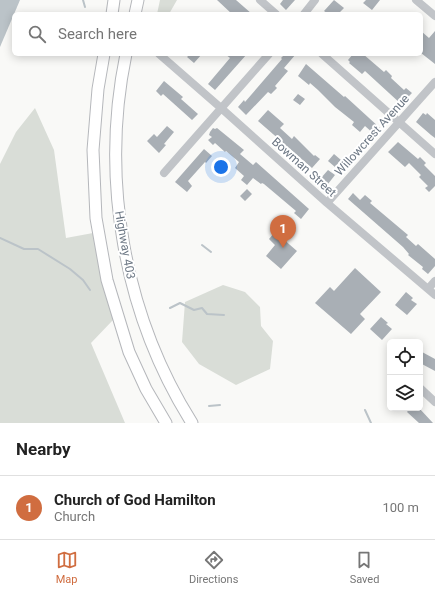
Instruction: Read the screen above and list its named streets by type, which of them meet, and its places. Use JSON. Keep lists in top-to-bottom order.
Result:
{
  "streets": {
    "highway": ["Highway 403"],
    "street": ["Willowcrest Avenue", "Bowman Street"]
  },
  "crossings": [
    ["Willowcrest Avenue", "Bowman Street"]
  ],
  "page": {
    "search": "Search here",
    "pins": "1",
    "heading": "Nearby",
    "list": [
      {
        "mark": "1",
        "name": "Church of God Hamilton",
        "note": "Church",
        "value": "100 m"
      }
    ],
    "nav": ["Map", "Directions", "Saved"]
  }
}
